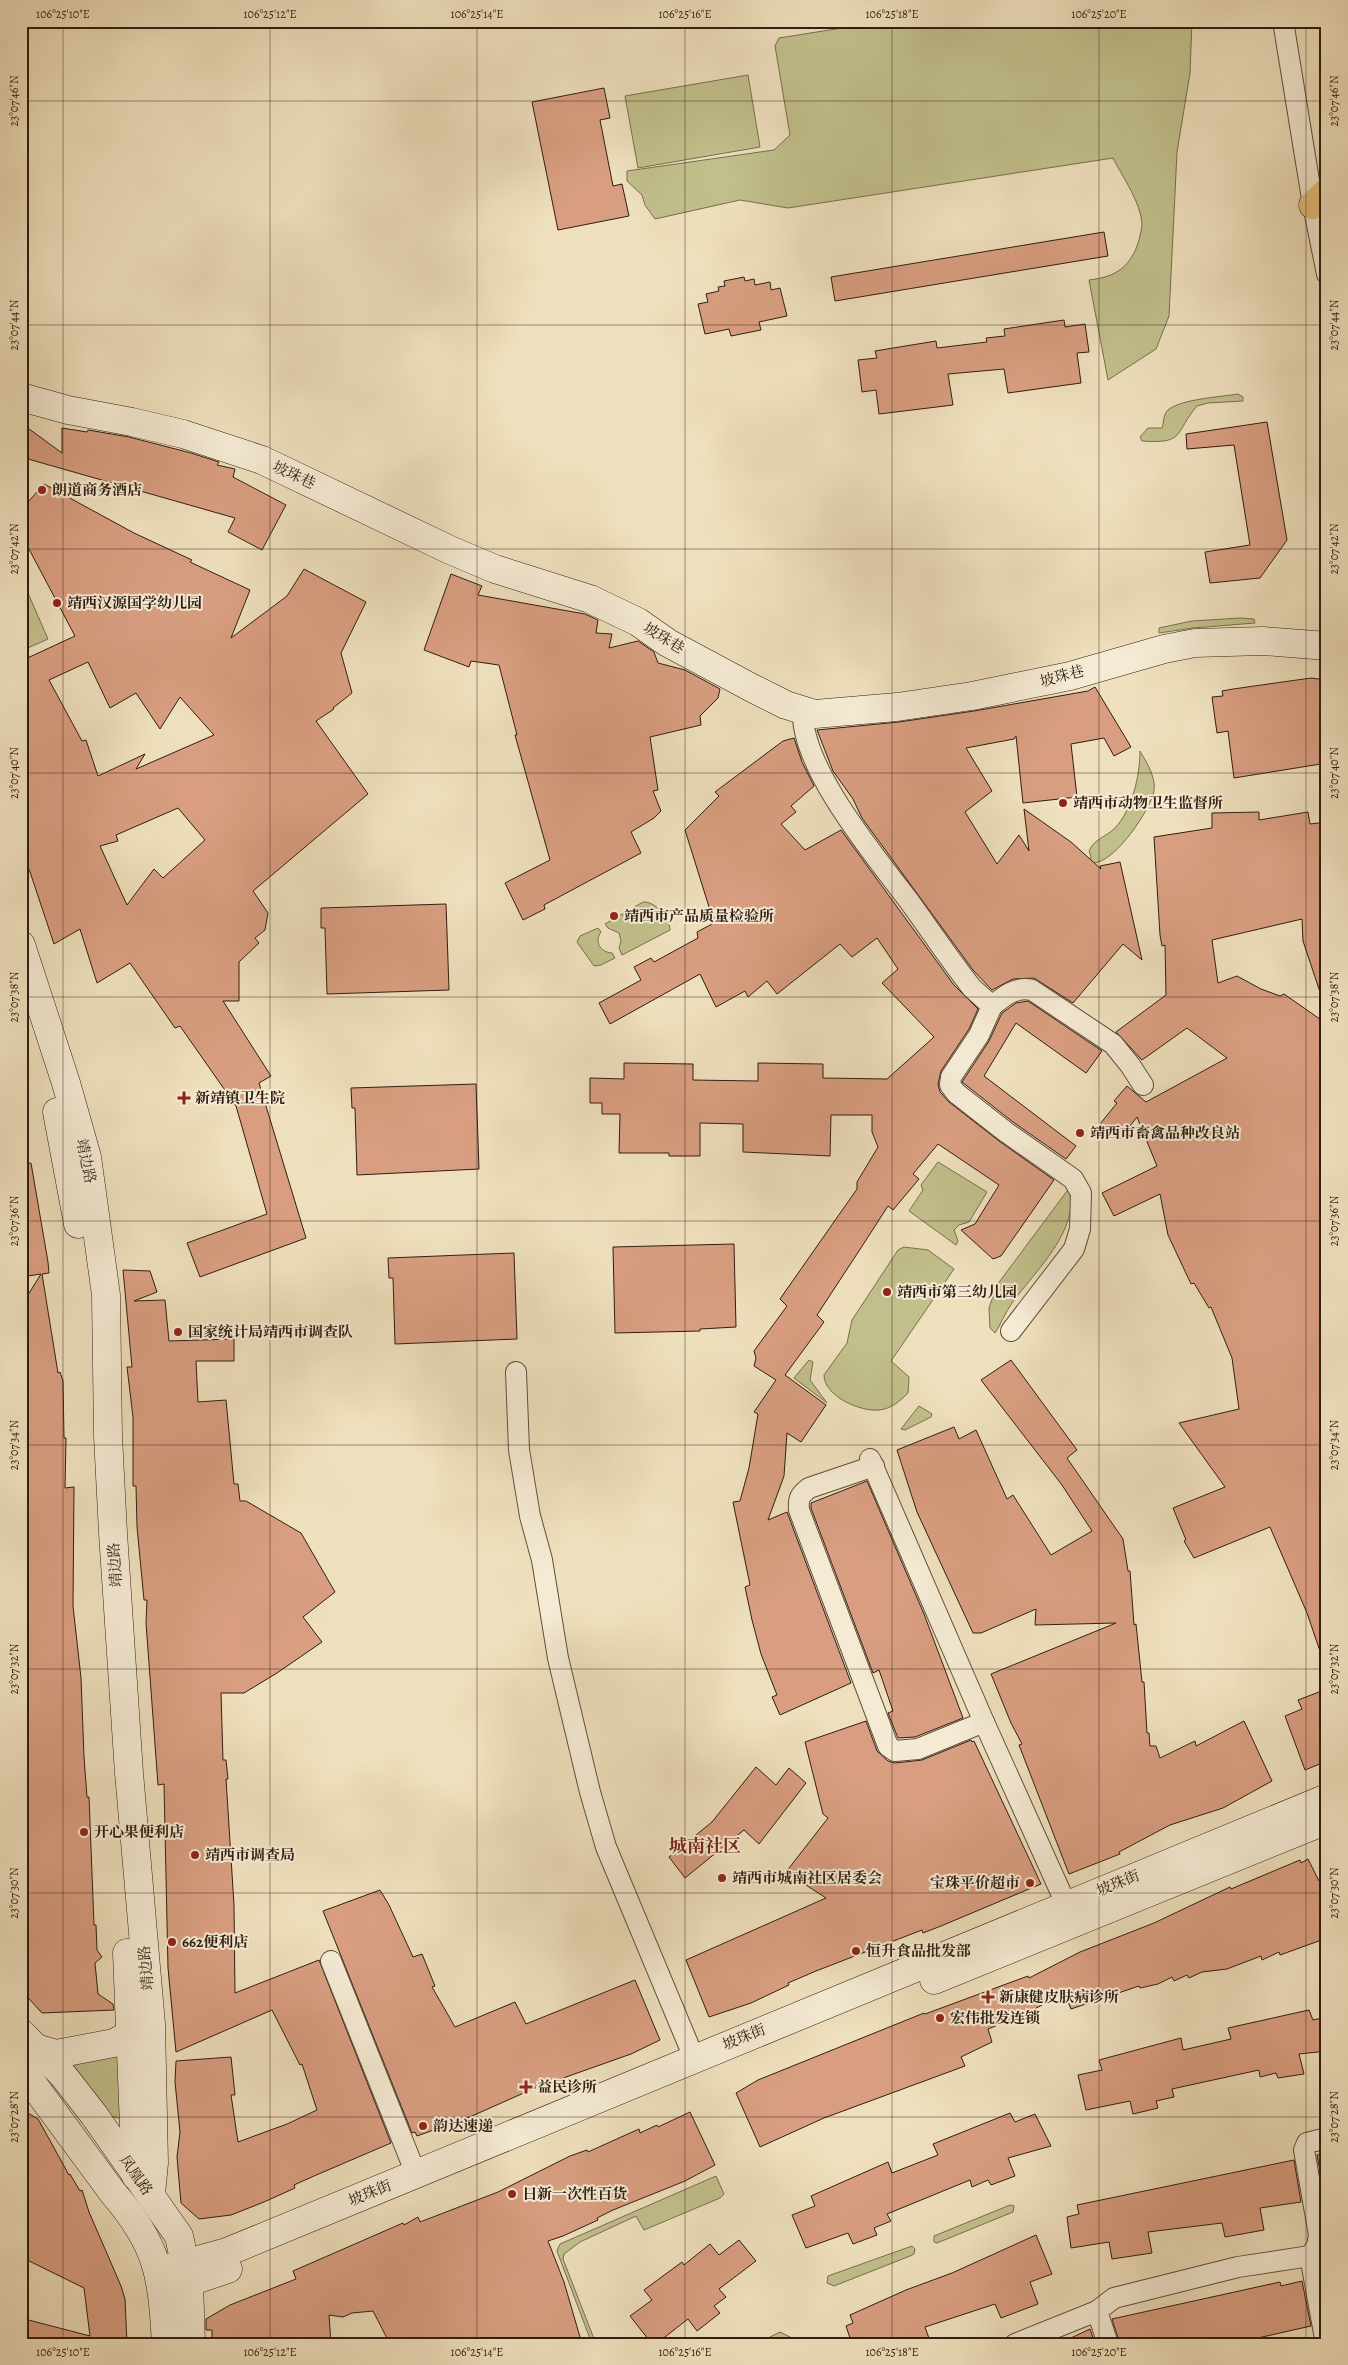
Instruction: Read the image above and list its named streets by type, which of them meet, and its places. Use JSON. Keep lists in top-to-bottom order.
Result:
{
  "streets": {
    "main road": [
      "坡珠巷",
      "靖边路",
      "坡珠街",
      "凤凰路"
    ]
  },
  "crossings": [
    ["靖边路", "凤凰路"],
    ["坡珠街", "凤凰路"]
  ],
  "districts": ["城南社区"],
  "places": {
    "other": [
      "朗道商务酒店",
      "靖西汉源国学幼儿园",
      "靖西市动物卫生监督所",
      "靖西市产品质量检验所",
      "靖西市畜禽品种改良站",
      "靖西市第三幼儿园",
      "国家统计局靖西市调查队",
      "开心果便利店",
      "靖西市调查局",
      "靖西市城南社区居委会",
      "宝珠平价超市",
      "662便利店",
      "恒升食品批发部",
      "宏伟批发连锁",
      "韵达速递",
      "日新一次性百货"
    ],
    "health": ["新靖镇卫生院", "新康健皮肤病诊所", "益民诊所"]
  },
  "coordinates": [
    "106°25'10\"E",
    "106°25'12\"E",
    "106°25'14\"E",
    "106°25'16\"E",
    "106°25'18\"E",
    "106°25'20\"E",
    "23°07'46\"N",
    "23°07'44\"N",
    "23°07'42\"N",
    "23°07'40\"N",
    "23°07'38\"N",
    "23°07'36\"N",
    "23°07'34\"N",
    "23°07'32\"N",
    "23°07'30\"N",
    "23°07'28\"N"
  ]
}
